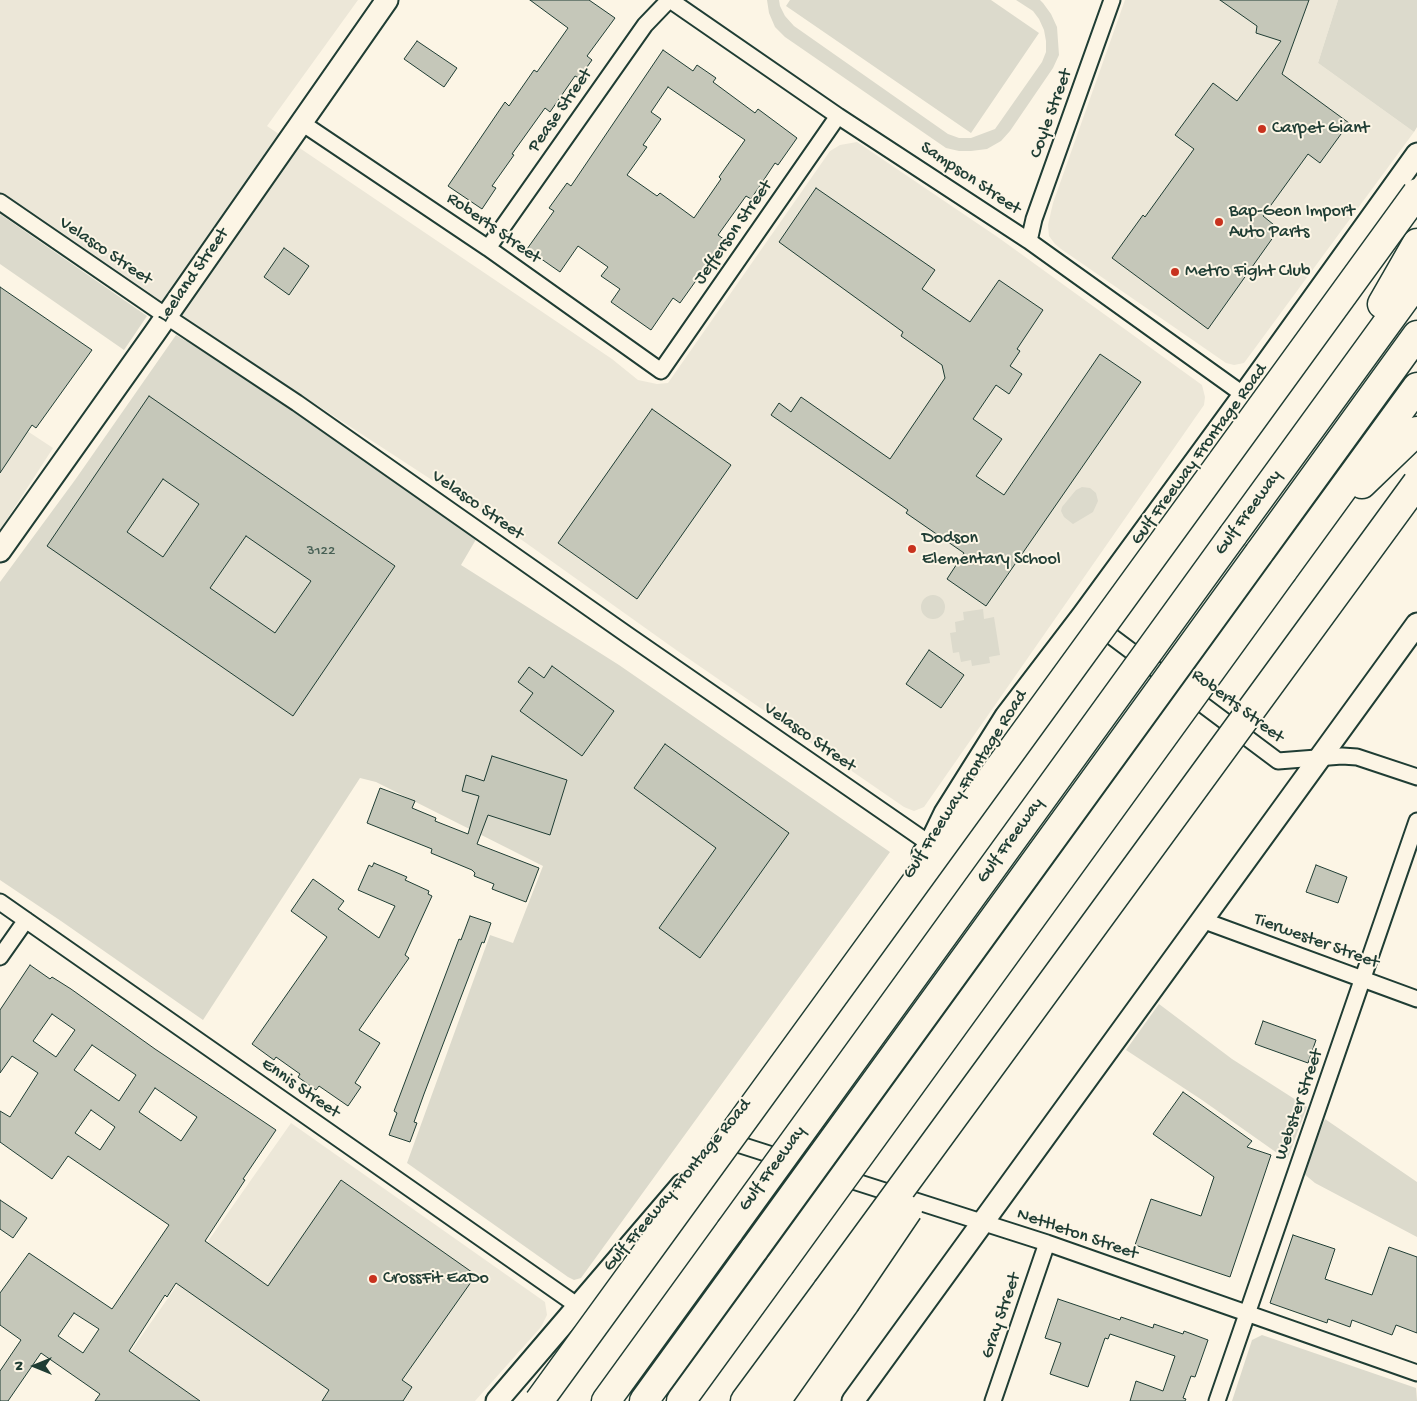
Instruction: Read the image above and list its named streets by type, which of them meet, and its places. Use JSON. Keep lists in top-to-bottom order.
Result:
{
  "streets": {
    "highway": ["Gulf Freeway"],
    "main road": ["Leeland Street", "Gulf Freeway Frontage Road"],
    "street": [
      "Pease Street",
      "Coyle Street",
      "Sampson Street",
      "Roberts Street",
      "Jefferson Street",
      "Velasco Street",
      "Tierwester Street",
      "Ennis Street",
      "Webster Street",
      "Nettleton Street",
      "Gray Street"
    ]
  },
  "crossings": [
    ["Pease Street", "Sampson Street"],
    ["Pease Street", "Roberts Street"],
    ["Coyle Street", "Sampson Street"],
    ["Sampson Street", "Jefferson Street"],
    ["Sampson Street", "Gulf Freeway Frontage Road"],
    ["Roberts Street", "Jefferson Street"],
    ["Roberts Street", "Leeland Street"],
    ["Roberts Street", "Gulf Freeway Frontage Road"],
    ["Velasco Street", "Leeland Street"],
    ["Velasco Street", "Gulf Freeway Frontage Road"],
    ["Gulf Freeway Frontage Road", "Ennis Street"],
    ["Gulf Freeway Frontage Road", "Nettleton Street"],
    ["Tierwester Street", "Webster Street"],
    ["Webster Street", "Nettleton Street"],
    ["Nettleton Street", "Gray Street"]
  ],
  "places": [
    "Carpet Giant",
    "Bap-Geon Import Auto Parts",
    "Metro Fight Club",
    "Dodson Elementary School",
    "CrossFit EaDo"
  ],
  "house_numbers": ["3122"],
  "north": "left"
}
